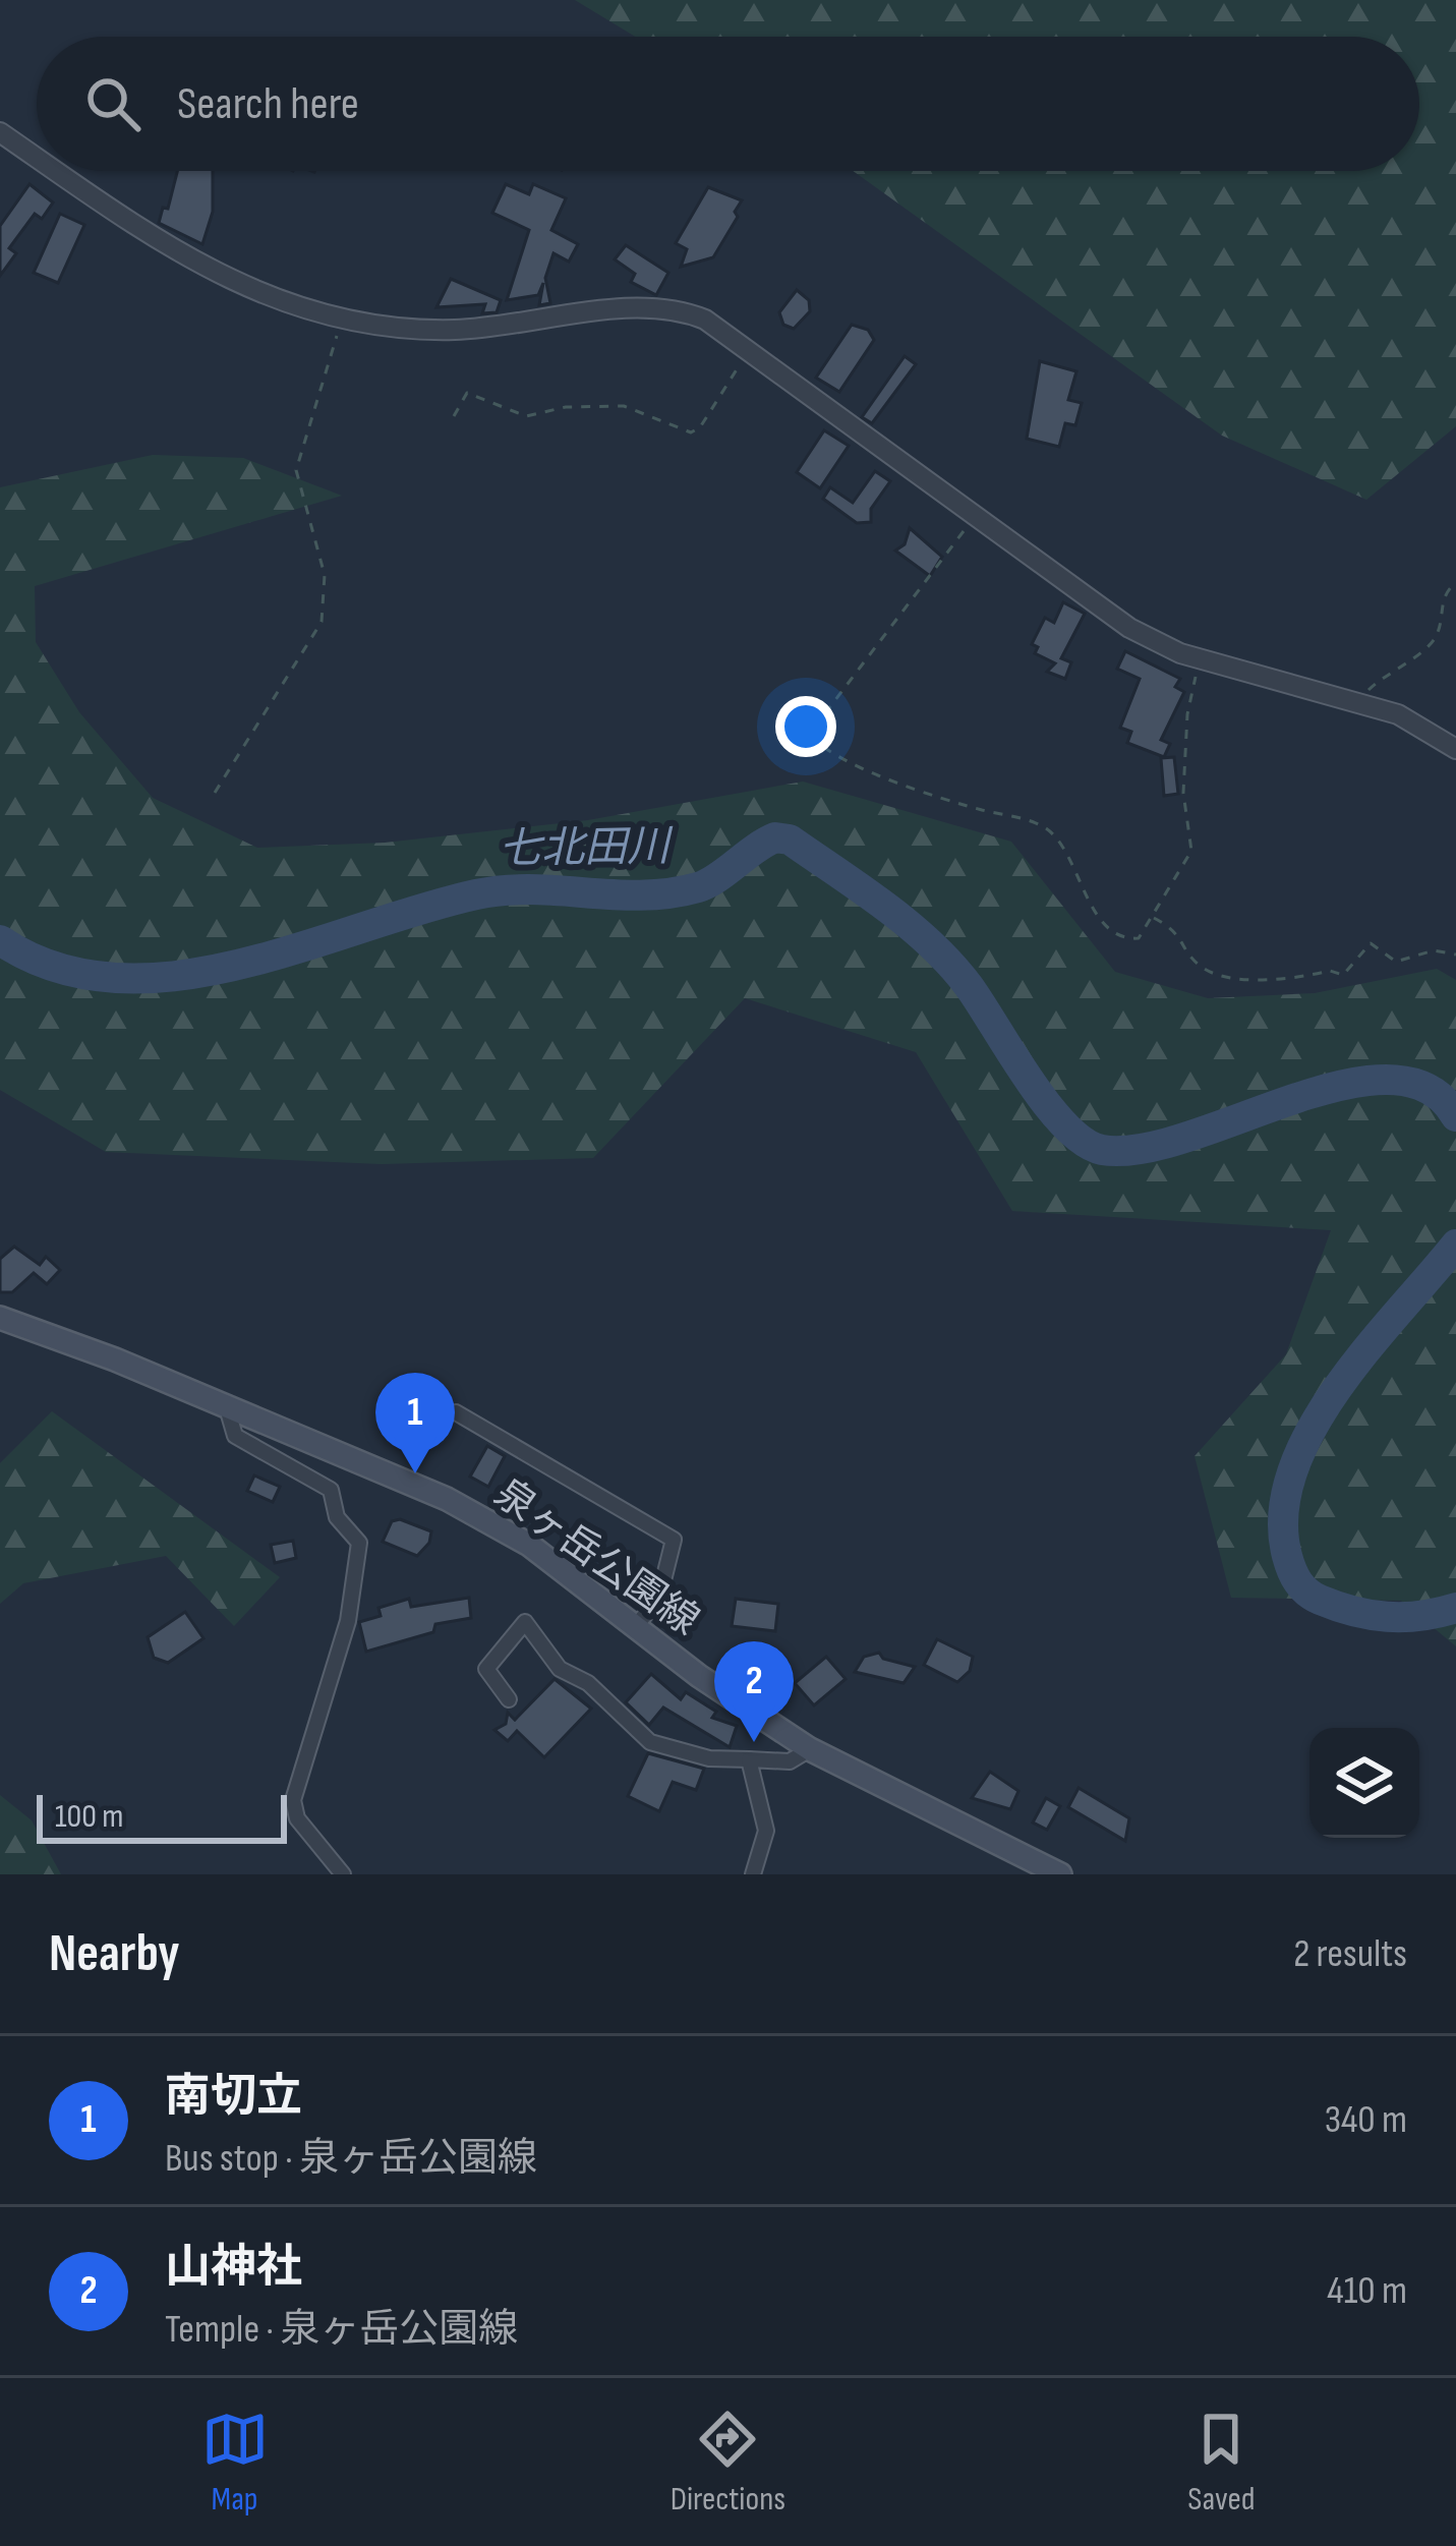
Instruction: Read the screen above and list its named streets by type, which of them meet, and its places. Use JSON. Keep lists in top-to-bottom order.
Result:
{
  "streets": {
    "main road": ["泉ヶ岳公園線"]
  },
  "water": ["七北田川"],
  "scale_bar": "100 m",
  "page": {
    "search": "Search here",
    "pins": ["1", "2"],
    "scale": "100 m",
    "heading": ["Nearby", "2 results"],
    "list": [
      {
        "mark": "1",
        "name": "南切立",
        "note": "Bus stop · 泉ヶ岳公園線",
        "value": "340 m"
      },
      {
        "mark": "2",
        "name": "山神社",
        "note": "Temple · 泉ヶ岳公園線",
        "value": "410 m"
      }
    ],
    "nav": ["Map", "Directions", "Saved"]
  }
}
